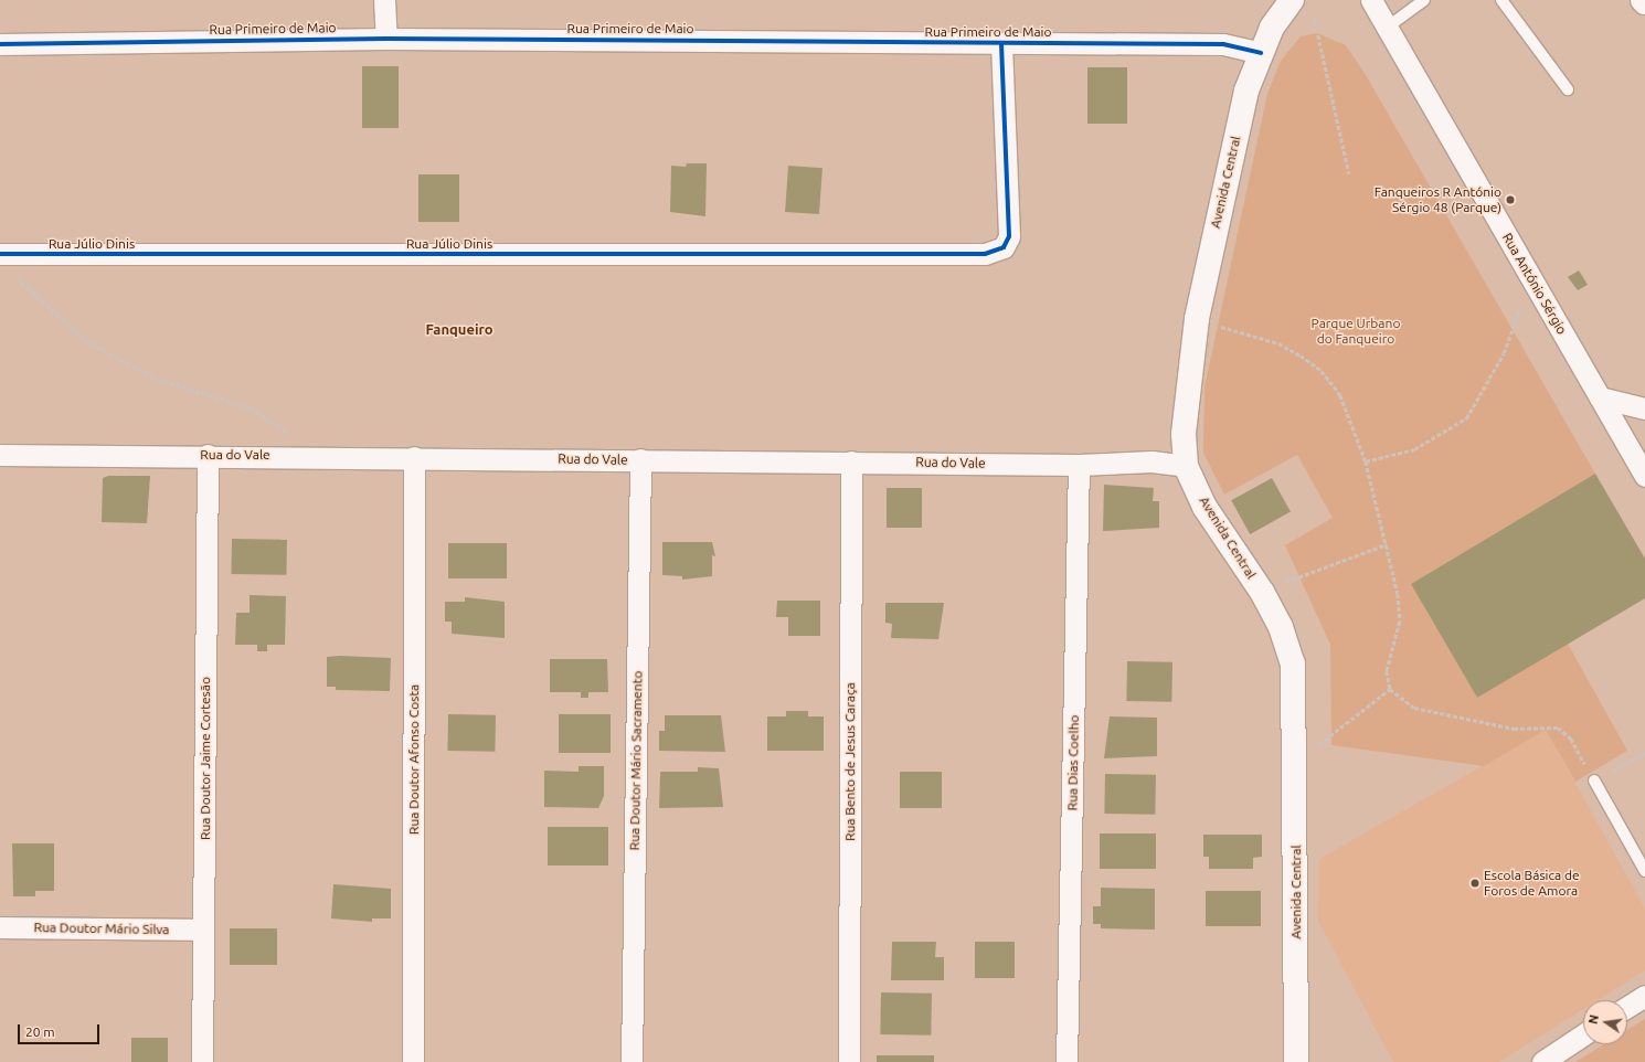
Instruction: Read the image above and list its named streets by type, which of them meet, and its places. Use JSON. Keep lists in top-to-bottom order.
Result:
{
  "streets": {
    "street": [
      "Rua Primeiro de Maio",
      "Avenida Central",
      "Rua Júlio Dinis",
      "Rua António Sérgio",
      "Rua do Vale",
      "Rua Doutor Jaime Cortesão",
      "Rua Doutor Afonso Costa",
      "Rua Doutor Mário Sacramento",
      "Rua Bento de Jesus Caraça",
      "Rua Dias Coelho",
      "Rua Doutor Mário Silva"
    ]
  },
  "crossings": [
    ["Rua Primeiro de Maio", "Avenida Central"],
    ["Rua Primeiro de Maio", "Rua Júlio Dinis"],
    ["Avenida Central", "Rua do Vale"],
    ["Rua do Vale", "Rua Doutor Jaime Cortesão"],
    ["Rua do Vale", "Rua Doutor Afonso Costa"],
    ["Rua do Vale", "Rua Doutor Mário Sacramento"],
    ["Rua do Vale", "Rua Bento de Jesus Caraça"],
    ["Rua do Vale", "Rua Dias Coelho"],
    ["Rua Doutor Jaime Cortesão", "Rua Doutor Mário Silva"]
  ],
  "districts": ["Fanqueiro"],
  "parks": ["Parque Urbano do Fanqueiro"],
  "places": ["Fanqueiros R António Sérgio 48 (Parque)", "Escola Básica de Foros de Amora"],
  "scale_bar": "20 m",
  "north": "left"
}
